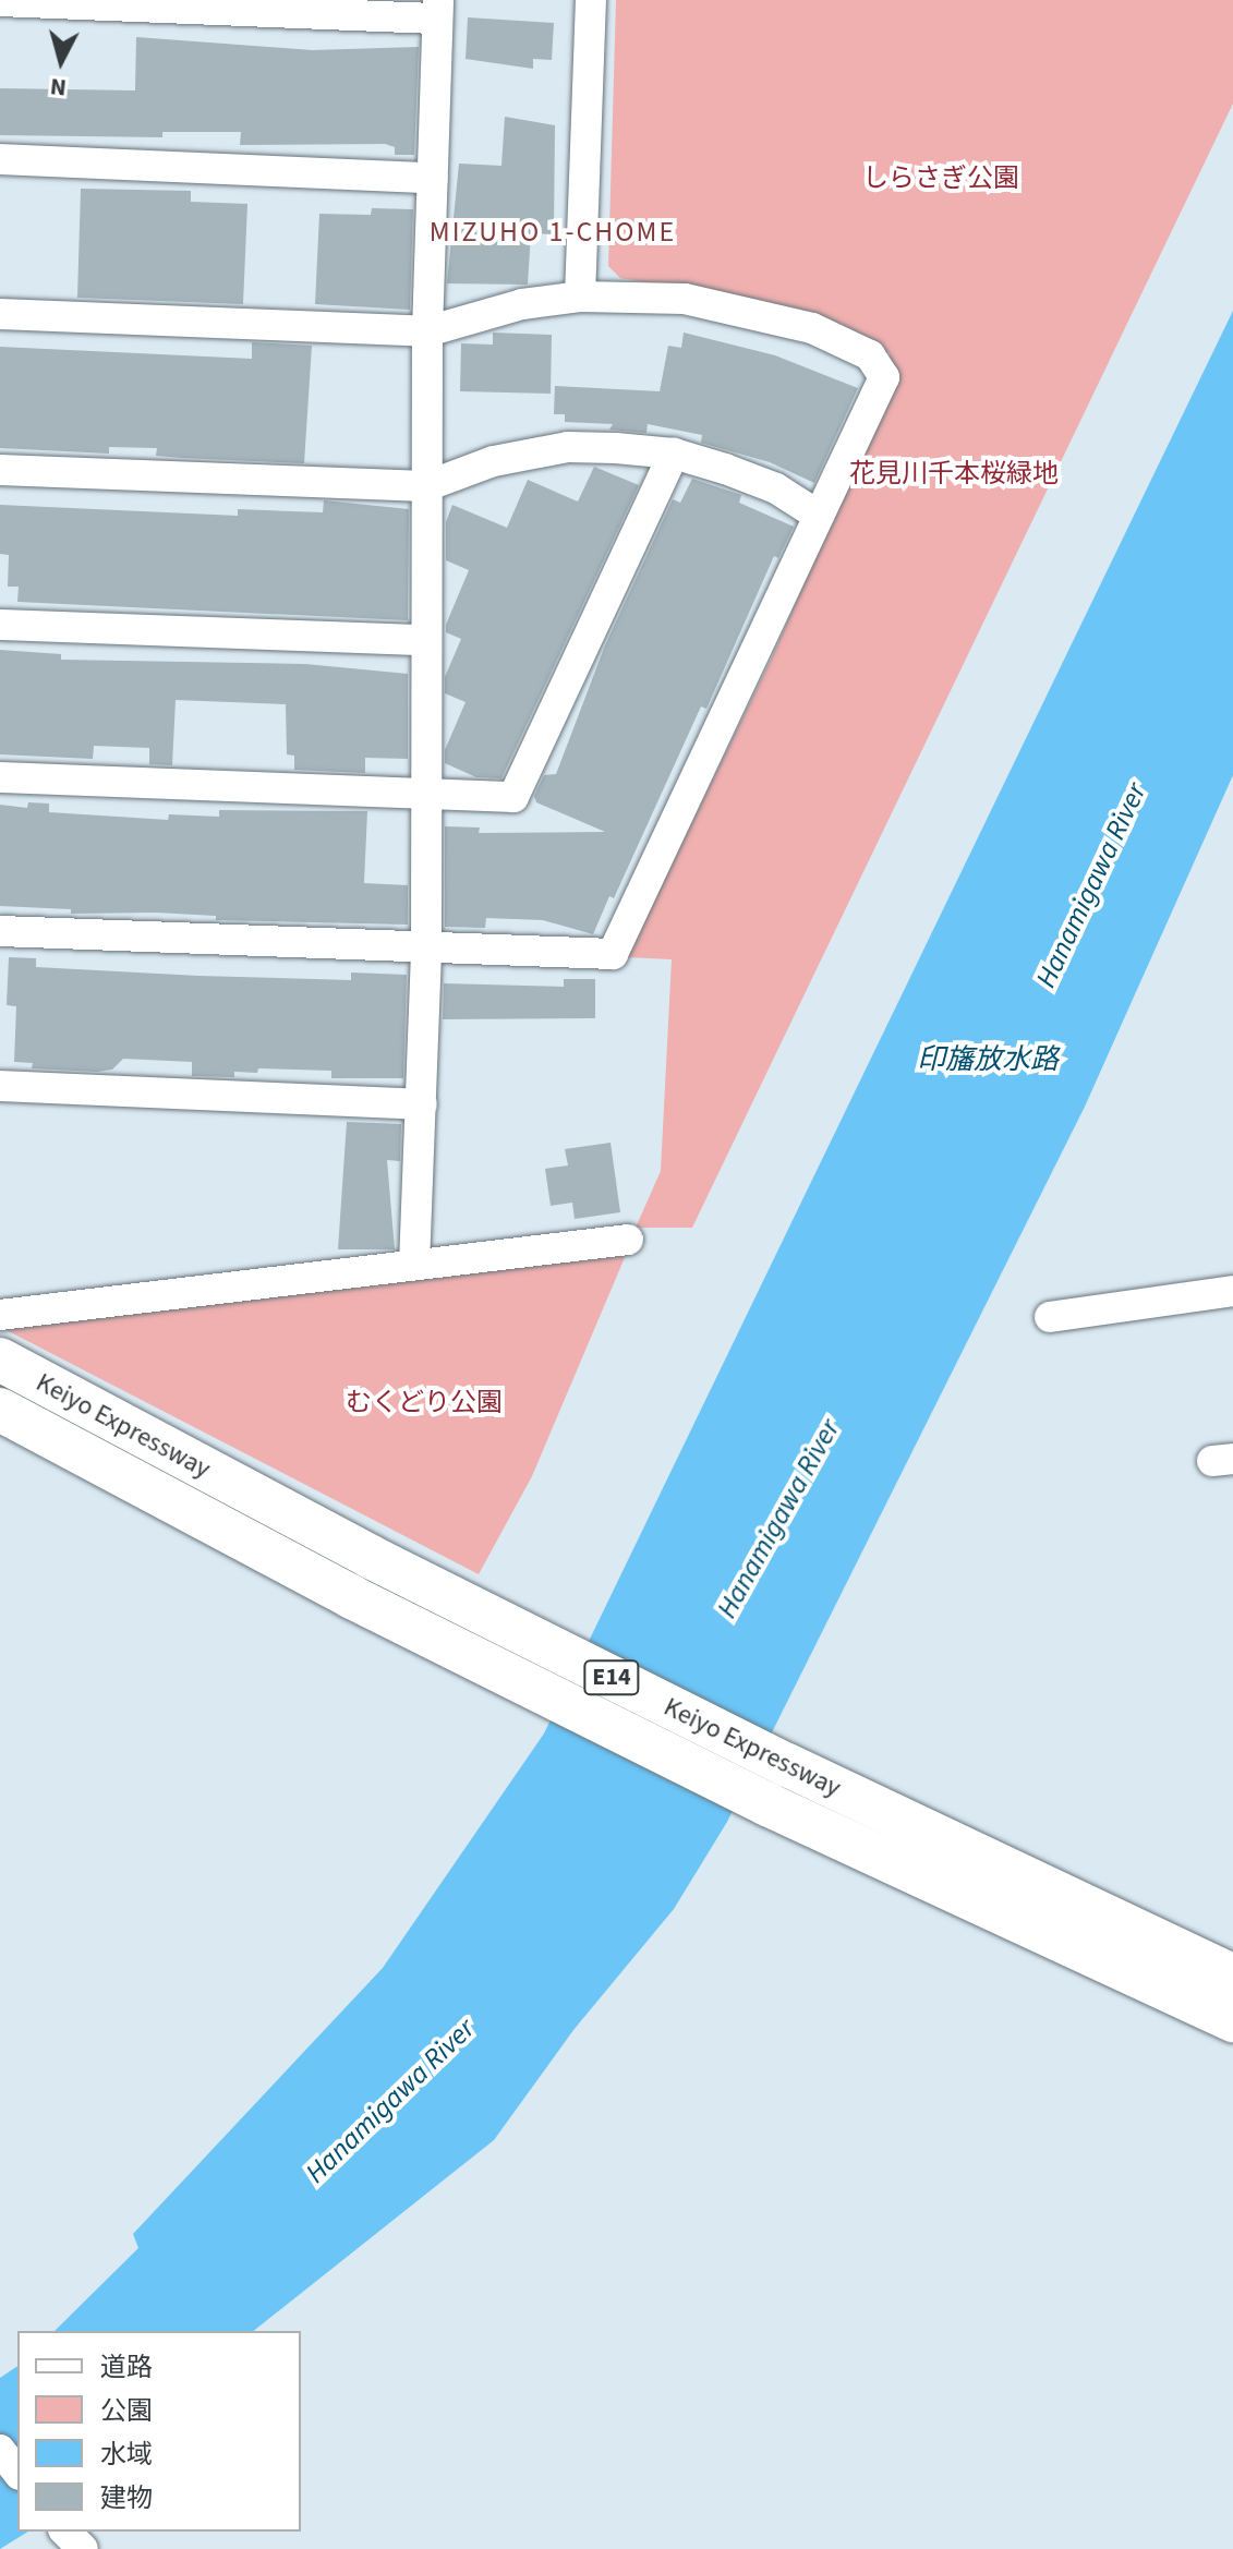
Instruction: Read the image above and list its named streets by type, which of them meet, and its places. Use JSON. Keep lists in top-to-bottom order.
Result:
{
  "streets": {
    "highway": ["Keiyo Expressway", "E14"]
  },
  "districts": ["MIZUHO 1-CHOME"],
  "water": ["Hanamigawa River", "印旛放水路"],
  "parks": ["しらさぎ公園", "花見川千本桜緑地", "むくどり公園"],
  "legend": [
    "道路",
    "公園",
    "水域",
    "建物"
  ],
  "north": "bottom"
}
